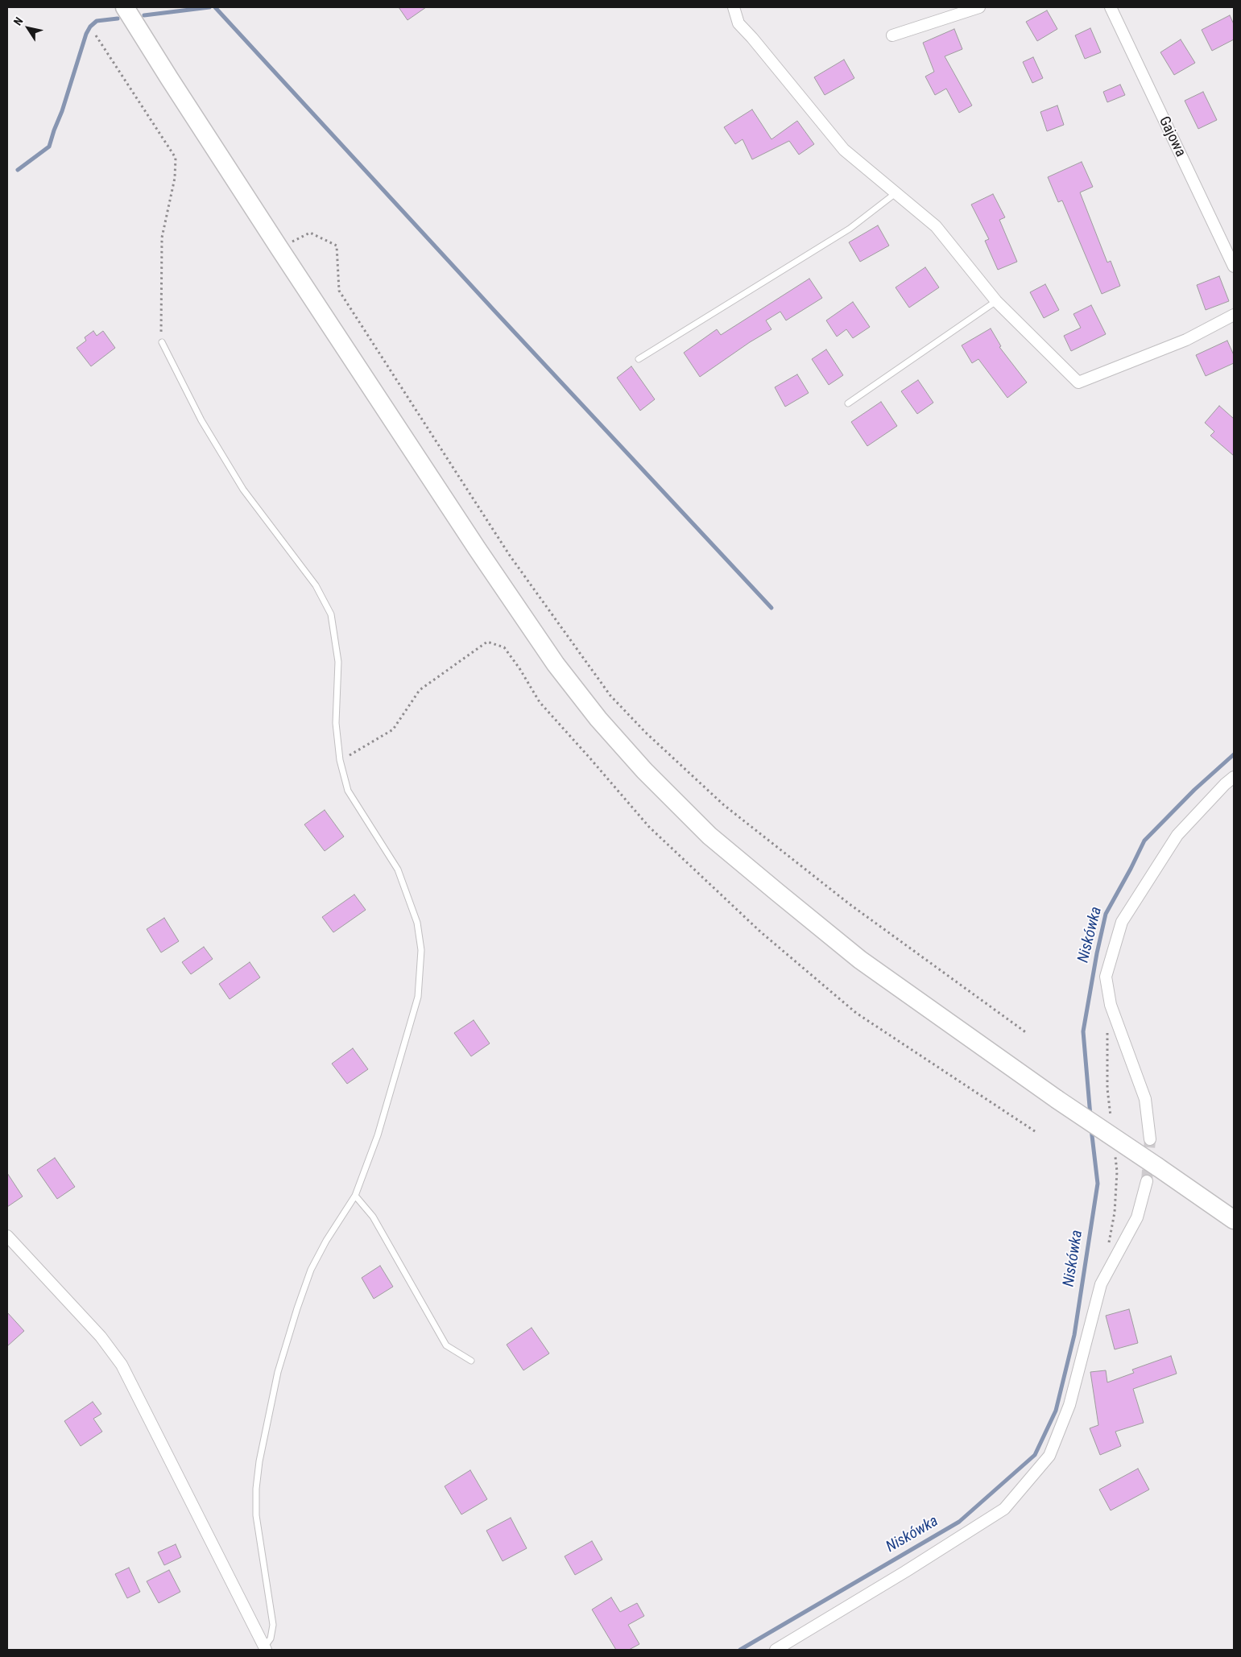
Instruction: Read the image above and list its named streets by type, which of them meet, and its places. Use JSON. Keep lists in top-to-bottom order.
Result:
{
  "streets": {
    "street": ["Gajowa"]
  },
  "water": ["Niskówka"],
  "north": "top left"
}
